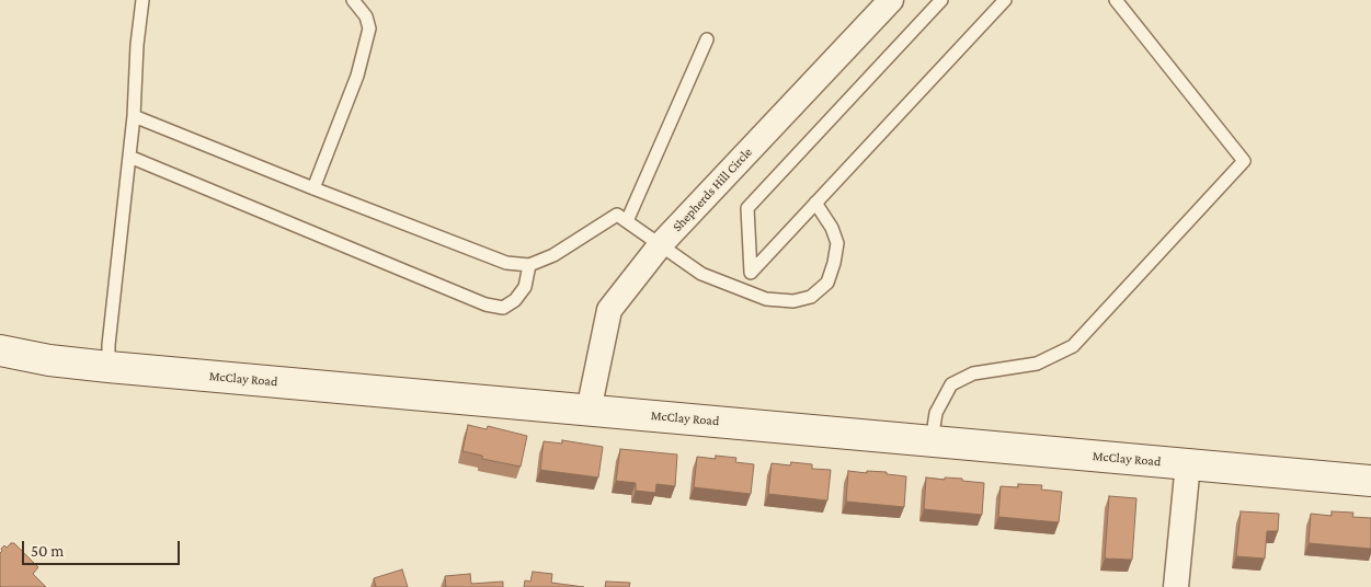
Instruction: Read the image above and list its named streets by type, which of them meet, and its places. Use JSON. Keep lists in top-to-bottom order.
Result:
{
  "streets": {
    "main road": ["McClay Road"],
    "street": ["Shepherds Hill Circle"]
  },
  "crossings": [
    ["Shepherds Hill Circle", "McClay Road"]
  ],
  "scale_bar": "50 m"
}
